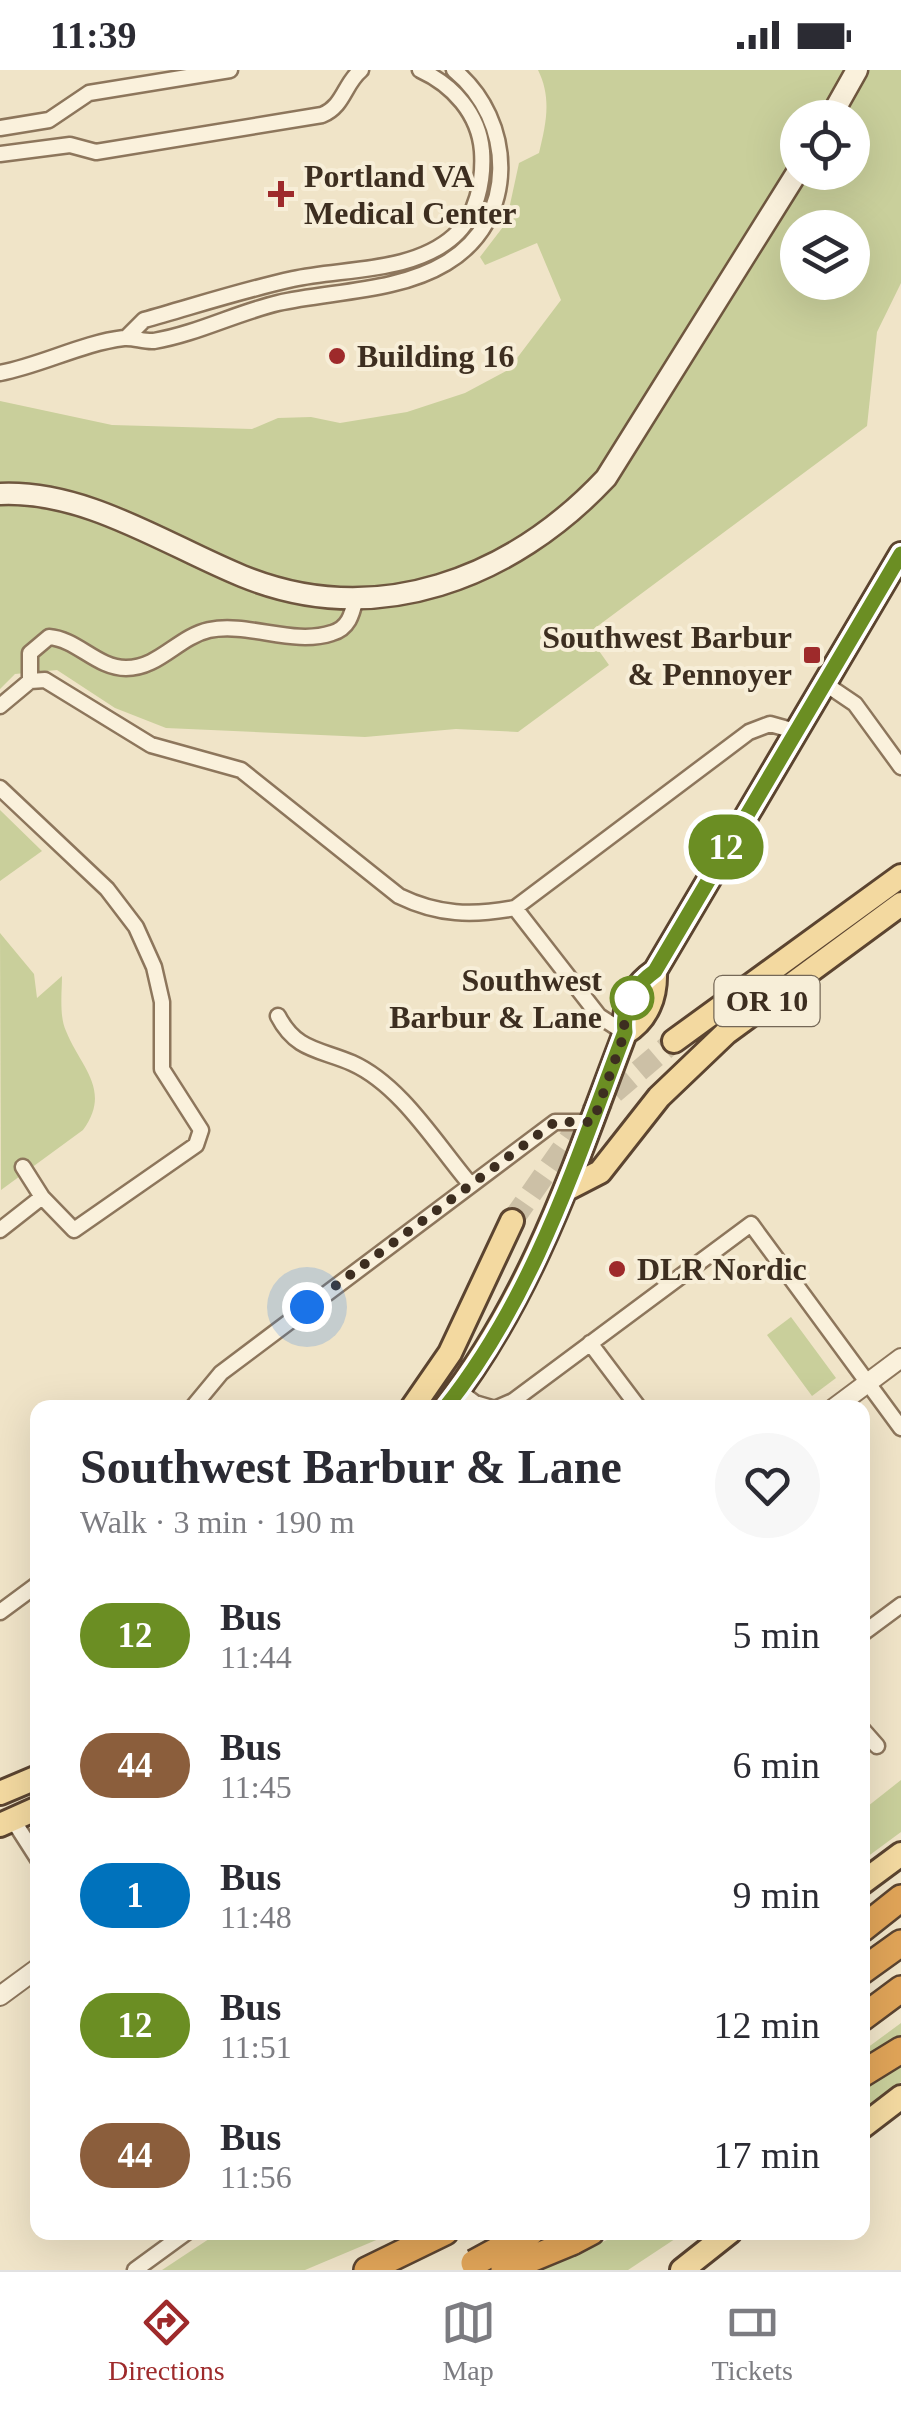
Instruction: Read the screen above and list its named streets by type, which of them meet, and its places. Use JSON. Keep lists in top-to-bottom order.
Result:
{
  "streets": {
    "main road": ["OR 10"]
  },
  "places": {
    "health": ["Portland VA Medical Center"],
    "other": ["Building 16", "Southwest Barbur & Lane", "DLR Nordic"],
    "transit": ["Southwest Barbur & Pennoyer"]
  },
  "lines": ["bus line 12"],
  "page": {
    "status": "11:39",
    "on_map": "12",
    "heading": ["Southwest Barbur & Lane", "Walk · 3 min · 190 m"],
    "list": [
      {
        "mark": "12",
        "name": "Bus",
        "note": "11:44",
        "value": "5 min"
      },
      {
        "mark": "44",
        "name": "Bus",
        "note": "11:45",
        "value": "6 min"
      },
      {
        "mark": "1",
        "name": "Bus",
        "note": "11:48",
        "value": "9 min"
      },
      {
        "mark": "12",
        "name": "Bus",
        "note": "11:51",
        "value": "12 min"
      },
      {
        "mark": "44",
        "name": "Bus",
        "note": "11:56",
        "value": "17 min"
      }
    ],
    "tabs": ["Directions", "Map", "Tickets"]
  }
}
